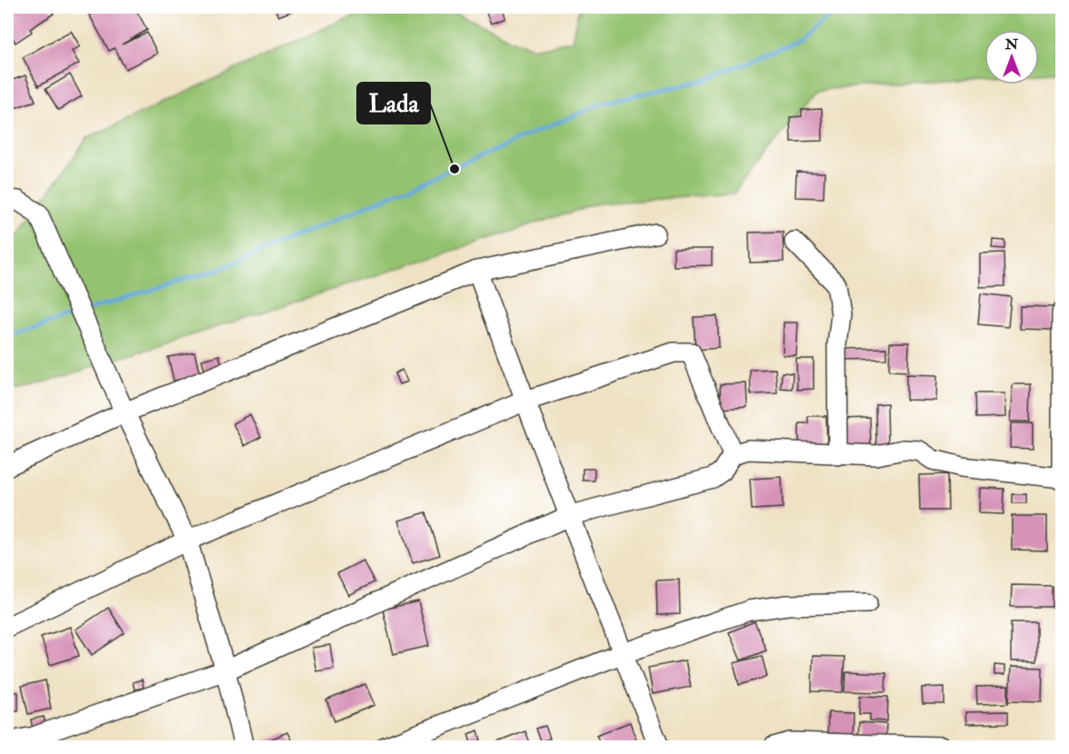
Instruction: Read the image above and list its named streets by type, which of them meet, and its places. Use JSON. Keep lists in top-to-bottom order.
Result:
{
  "places": ["Lada"],
  "north": "top"
}
